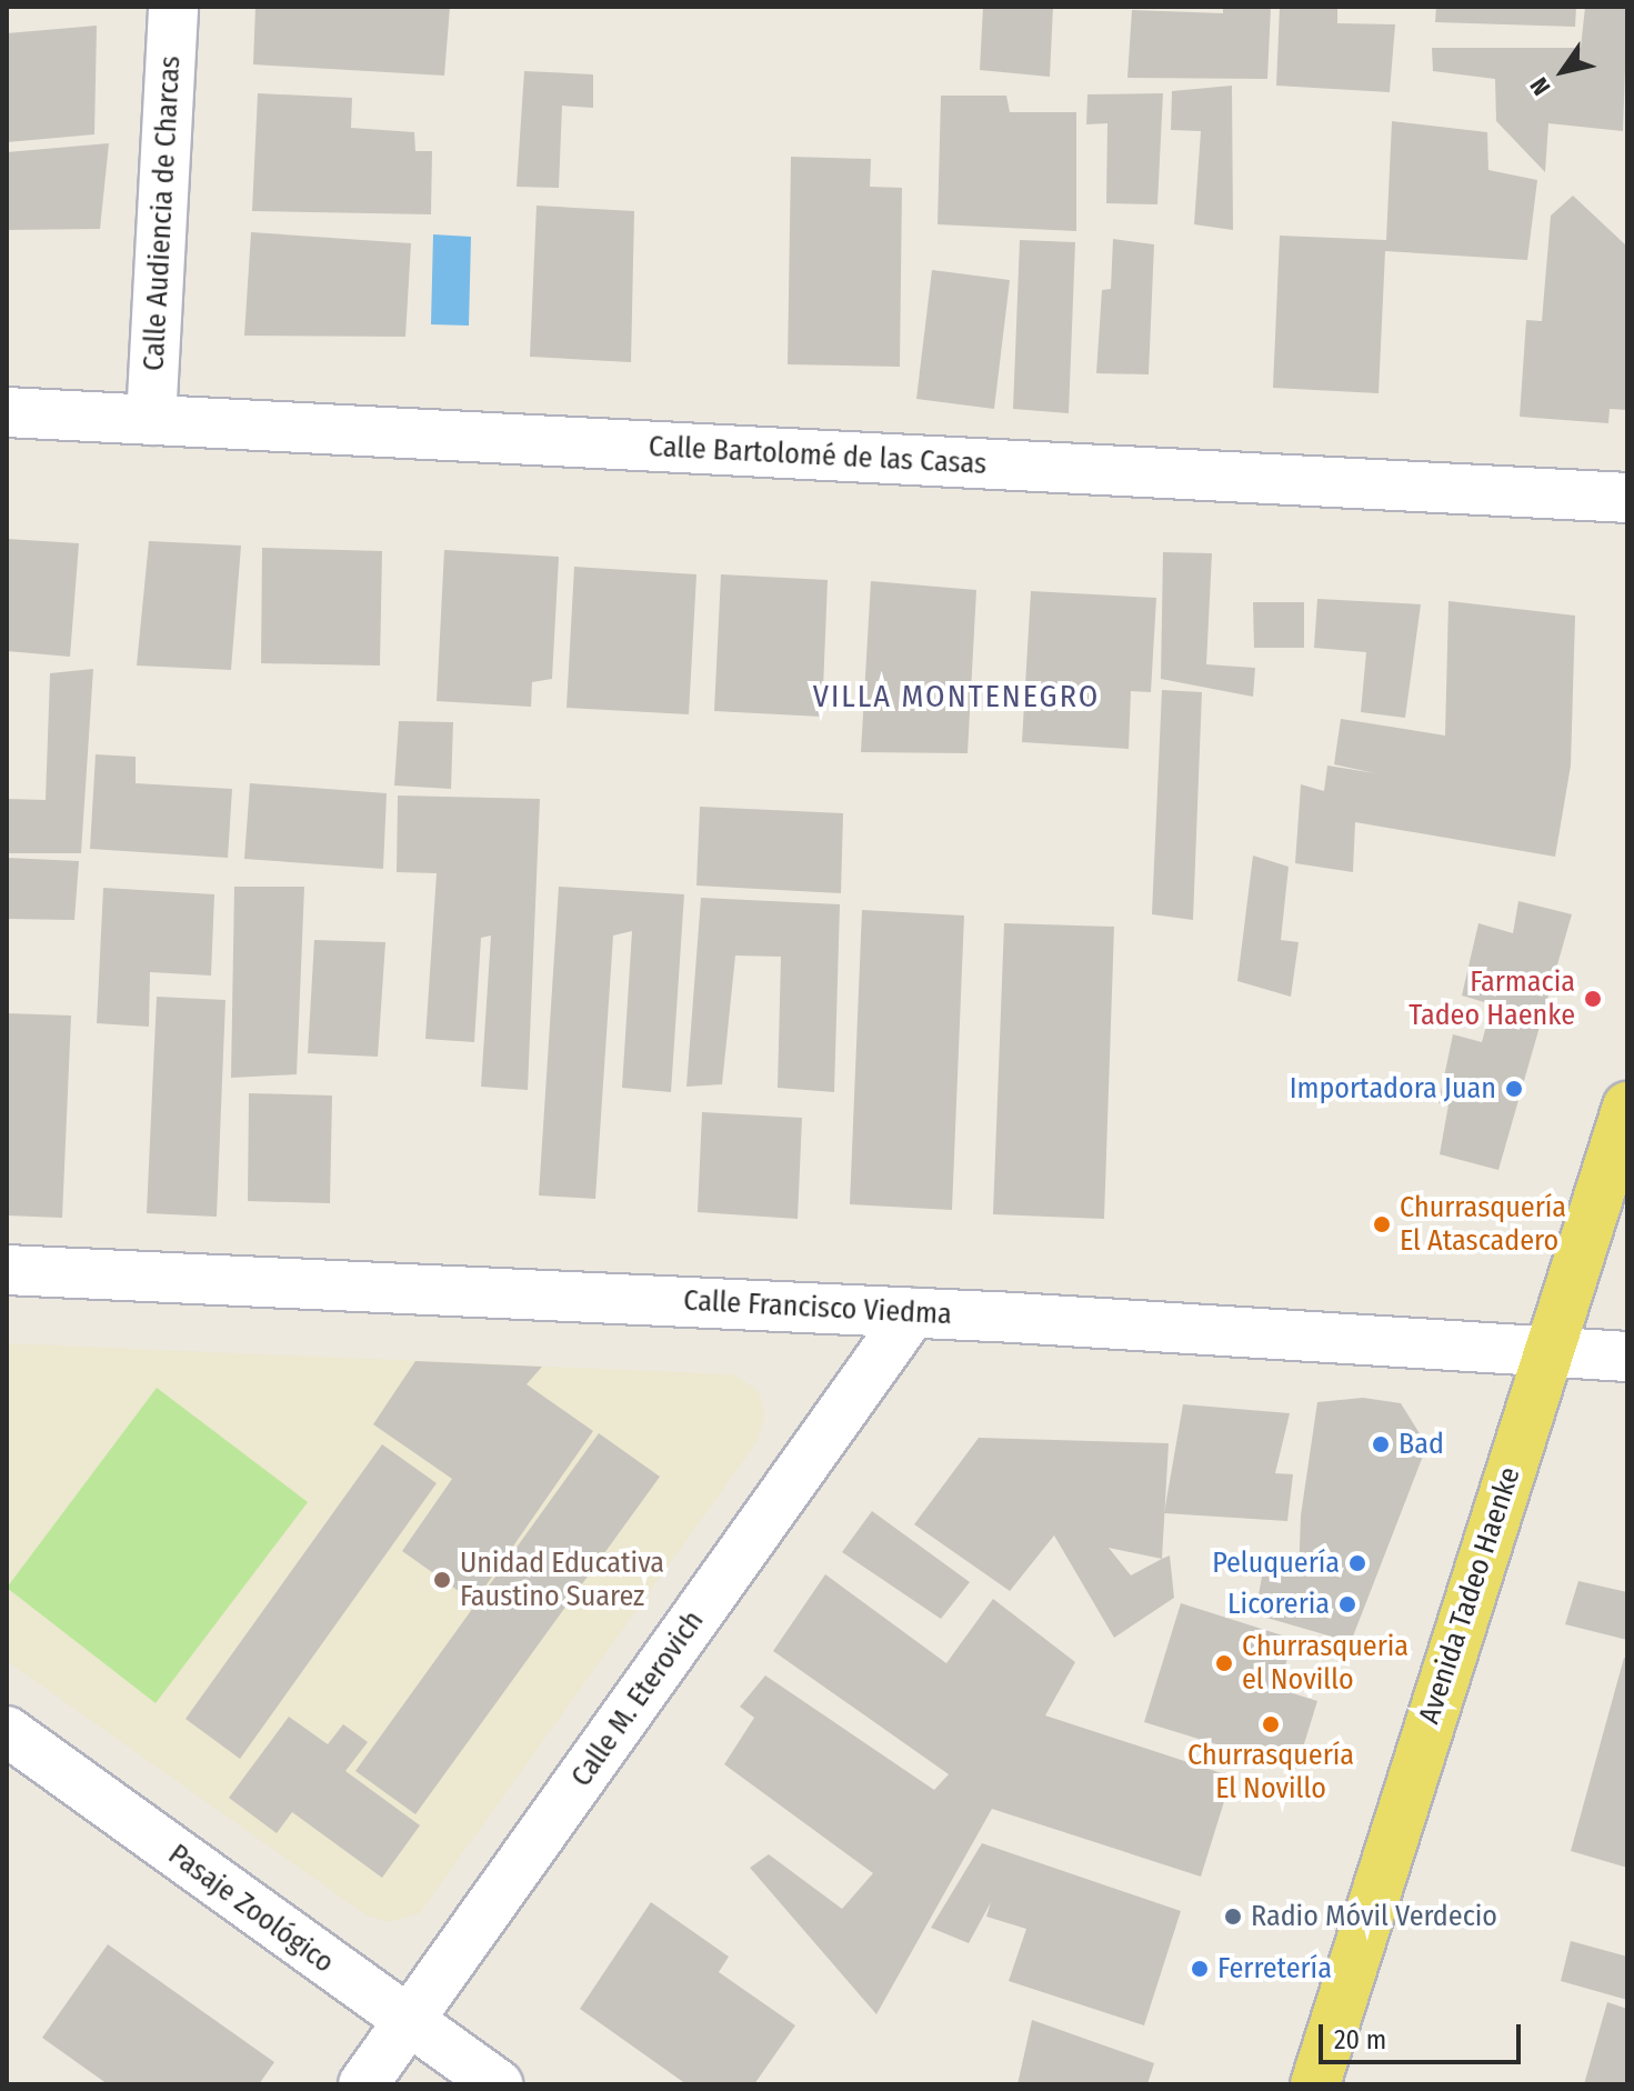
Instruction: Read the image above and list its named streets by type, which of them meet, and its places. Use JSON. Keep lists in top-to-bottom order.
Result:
{
  "streets": {
    "main road": ["Avenida Tadeo Haenke"],
    "street": [
      "Calle Audiencia de Charcas",
      "Calle Bartolomé de las Casas",
      "Calle Francisco Viedma",
      "Calle M. Eterovich",
      "Pasaje Zoológico"
    ]
  },
  "crossings": [
    ["Calle Audiencia de Charcas", "Calle Bartolomé de las Casas"],
    ["Calle Francisco Viedma", "Avenida Tadeo Haenke"],
    ["Calle Francisco Viedma", "Calle M. Eterovich"],
    ["Calle M. Eterovich", "Pasaje Zoológico"]
  ],
  "districts": ["VILLA MONTENEGRO"],
  "places": [
    "Farmacia Tadeo Haenke",
    "Importadora Juan",
    "Churrasquería El Atascadero",
    "Bad",
    "Peluquería",
    "Unidad Educativa Faustino Suarez",
    "Licoreria",
    "Churrasqueria el Novillo",
    "Churrasquería El Novillo",
    "Radio Móvil Verdecio",
    "Ferretería"
  ],
  "scale_bar": "20 m",
  "north": "bottom left"
}
